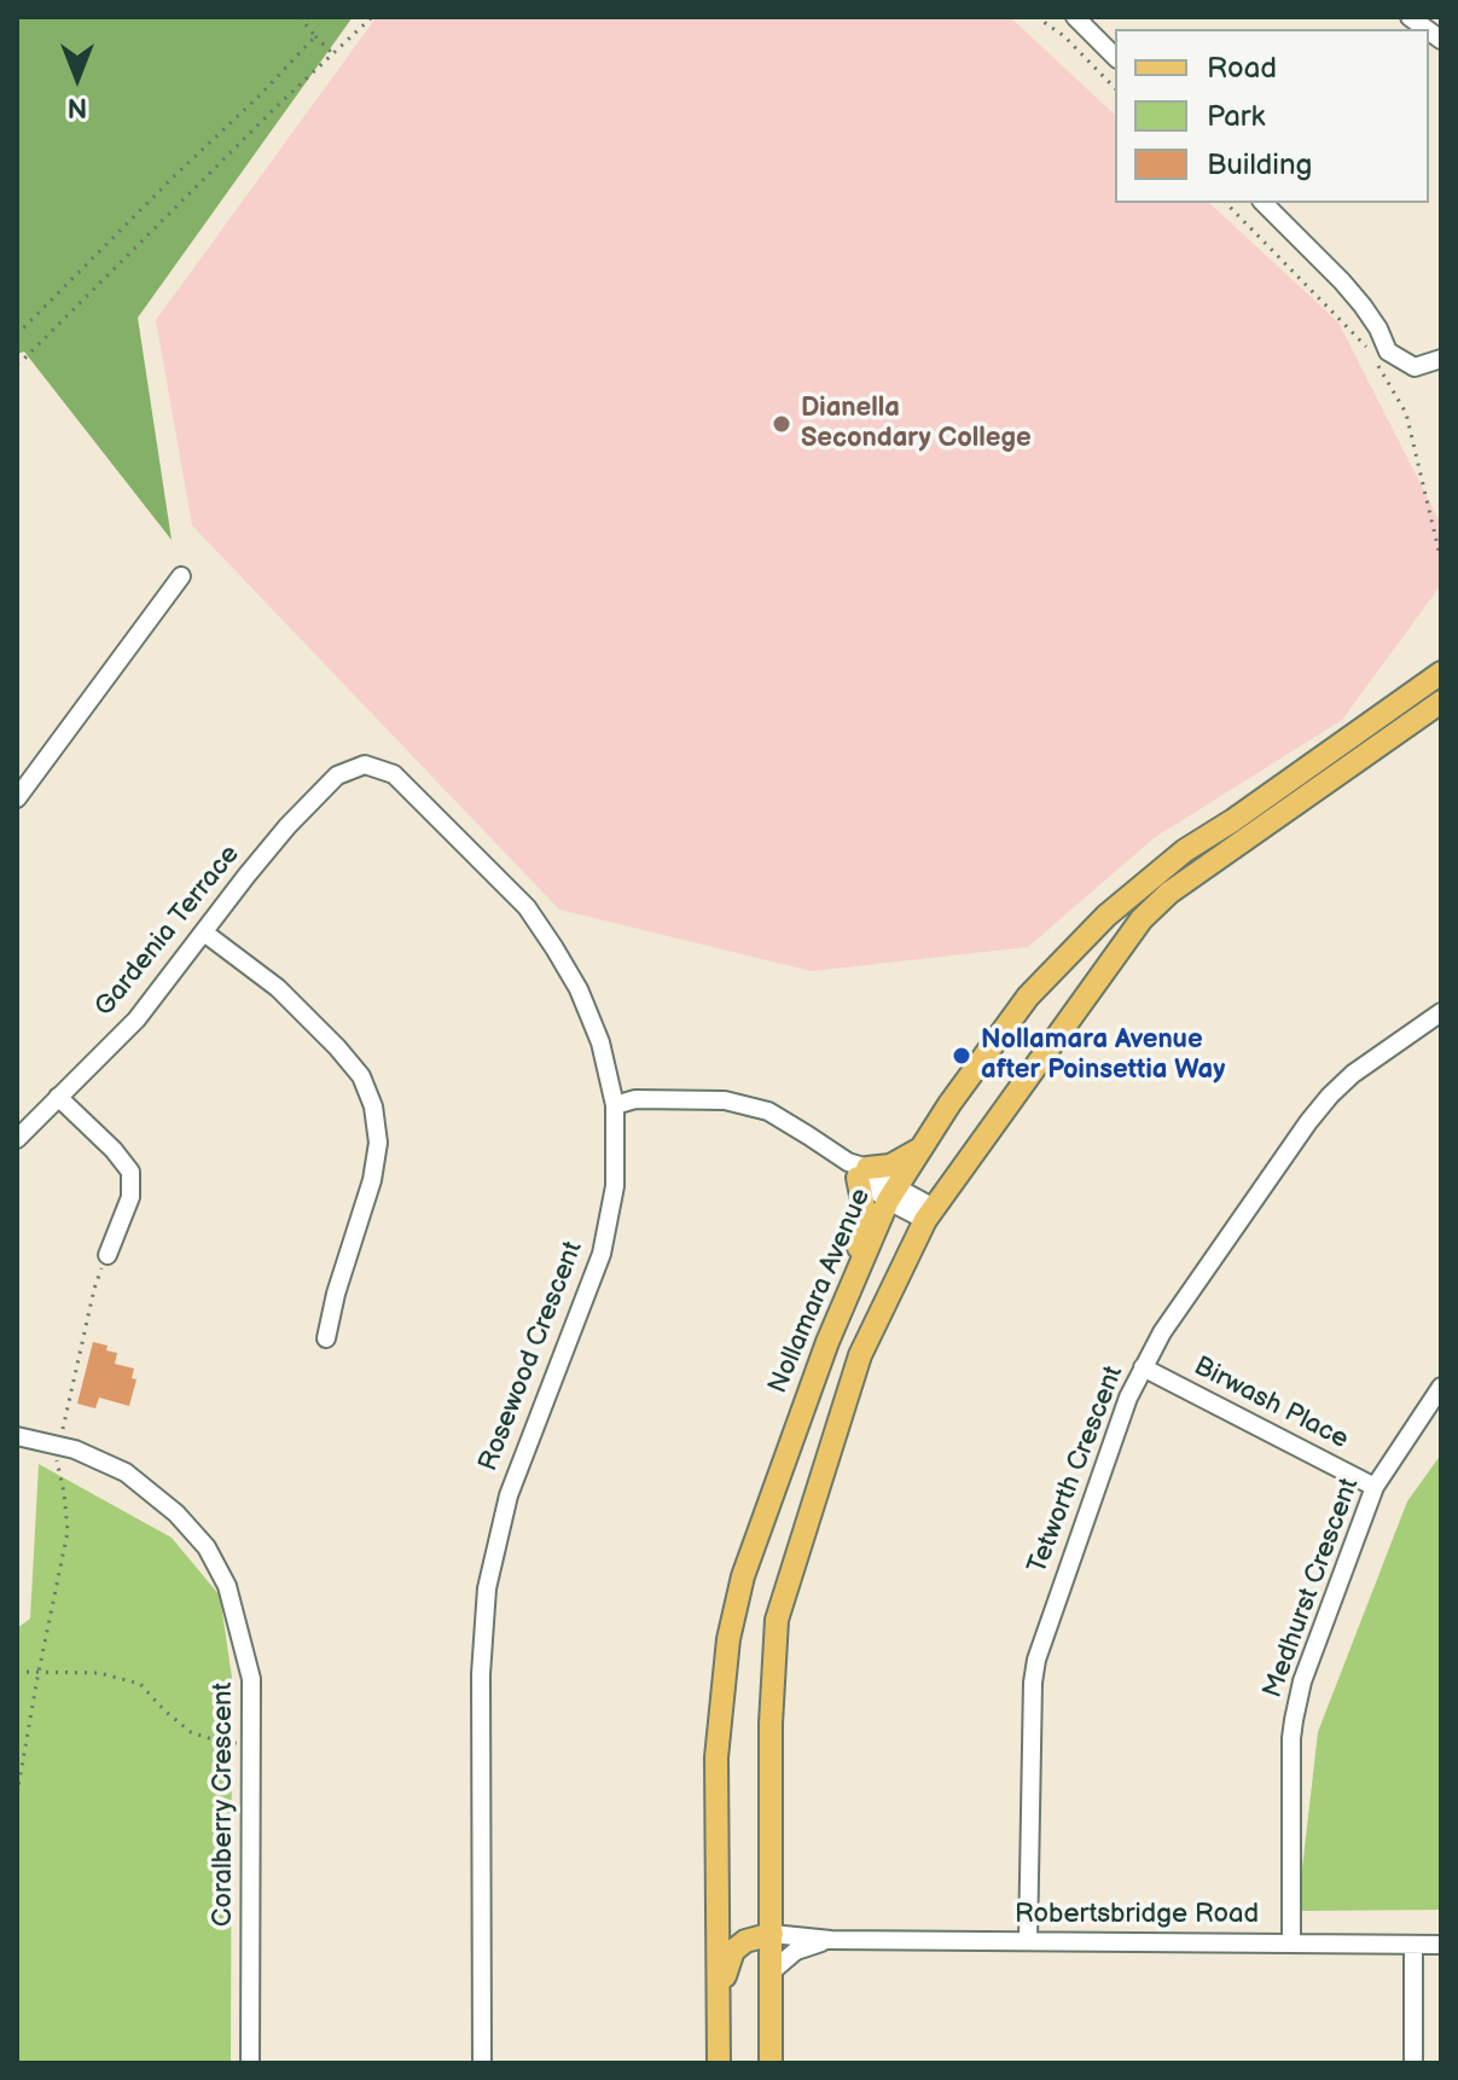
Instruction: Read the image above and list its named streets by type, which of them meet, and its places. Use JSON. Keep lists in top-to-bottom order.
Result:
{
  "streets": {
    "main road": ["Nollamara Avenue"],
    "street": [
      "Gardenia Terrace",
      "Rosewood Crescent",
      "Birwash Place",
      "Tetworth Crescent",
      "Medhurst Crescent",
      "Coralberry Crescent",
      "Robertsbridge Road"
    ]
  },
  "crossings": [
    ["Gardenia Terrace", "Rosewood Crescent"],
    ["Birwash Place", "Tetworth Crescent"],
    ["Birwash Place", "Medhurst Crescent"],
    ["Tetworth Crescent", "Robertsbridge Road"],
    ["Medhurst Crescent", "Robertsbridge Road"]
  ],
  "places": ["Dianella Secondary College", "Nollamara Avenue after Poinsettia Way"],
  "legend": ["Road", "Park", "Building"],
  "north": "bottom"
}
